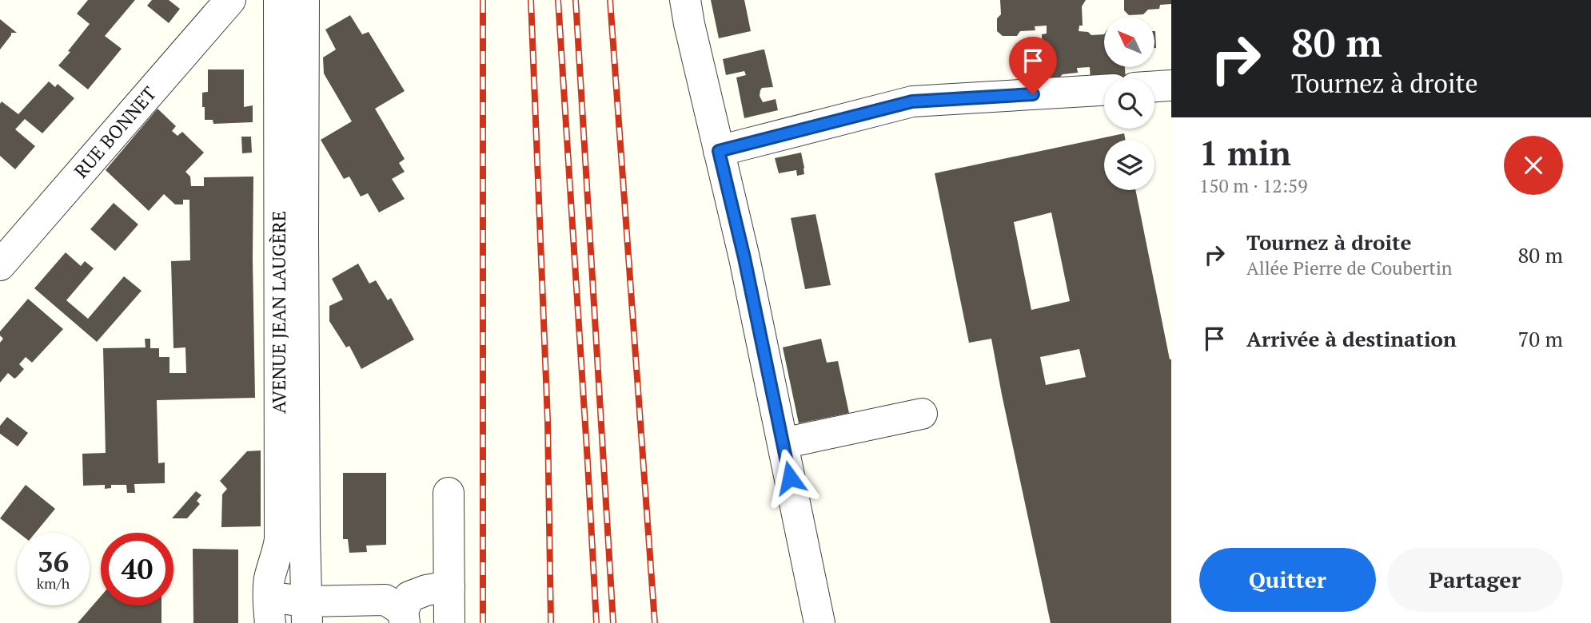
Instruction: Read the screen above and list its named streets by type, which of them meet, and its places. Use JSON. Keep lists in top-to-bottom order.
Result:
{
  "streets": {
    "street": ["RUE BONNET", "AVENUE JEAN LAUGÈRE"]
  },
  "north": "top left",
  "page": {
    "turn": ["80 m", "Tournez à droite"],
    "heading": ["1 min", "150 m · 12:59"],
    "list": [
      {
        "name": "Tournez à droite",
        "note": "Allée Pierre de Coubertin",
        "value": "80 m"
      },
      {
        "name": "Arrivée à destination",
        "value": "70 m"
      }
    ],
    "speed": "36 km/h",
    "limit": "40",
    "buttons": ["Quitter", "Partager"]
  }
}
